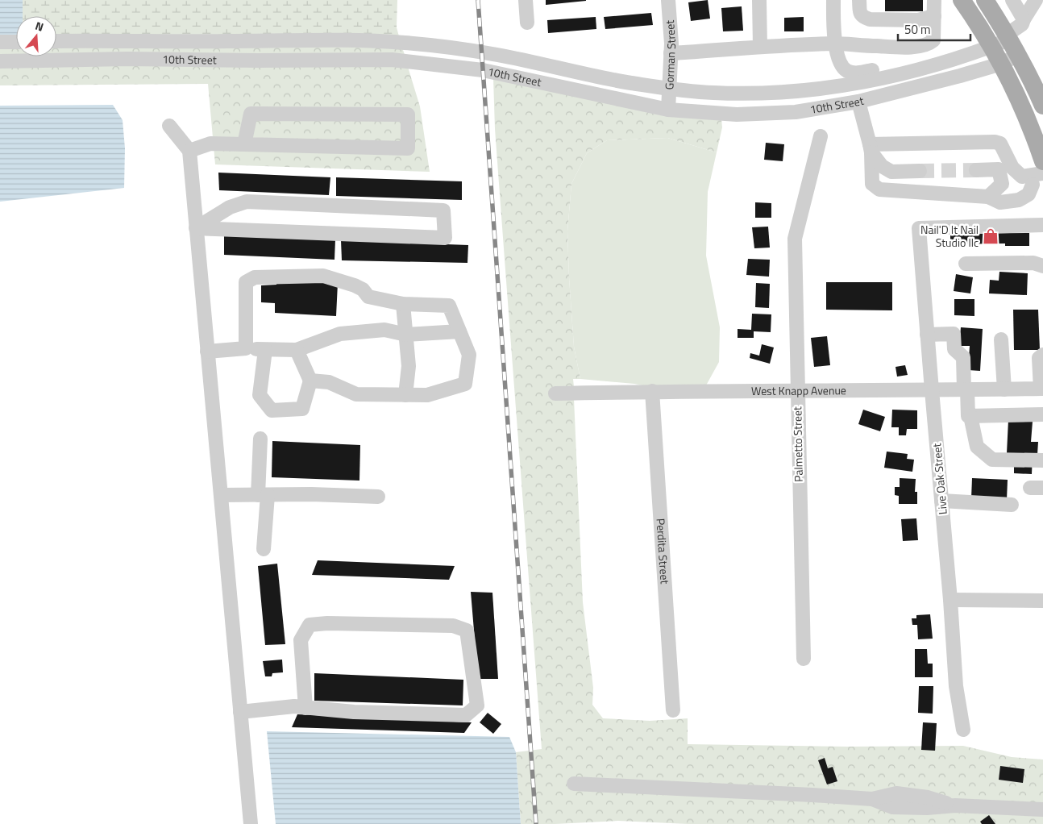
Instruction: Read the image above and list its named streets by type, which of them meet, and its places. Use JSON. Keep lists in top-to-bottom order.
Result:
{
  "streets": {
    "street": [
      "Gorman Street",
      "10th Street",
      "West Knapp Avenue",
      "Palmetto Street",
      "Live Oak Street",
      "Perdita Street"
    ]
  },
  "crossings": [
    ["Gorman Street", "10th Street"],
    ["West Knapp Avenue", "Palmetto Street"],
    ["West Knapp Avenue", "Live Oak Street"],
    ["West Knapp Avenue", "Perdita Street"]
  ],
  "places": {
    "shop": ["Nail'D It Nail Studio llc"]
  },
  "scale_bar": "50 m",
  "north": "top"
}
